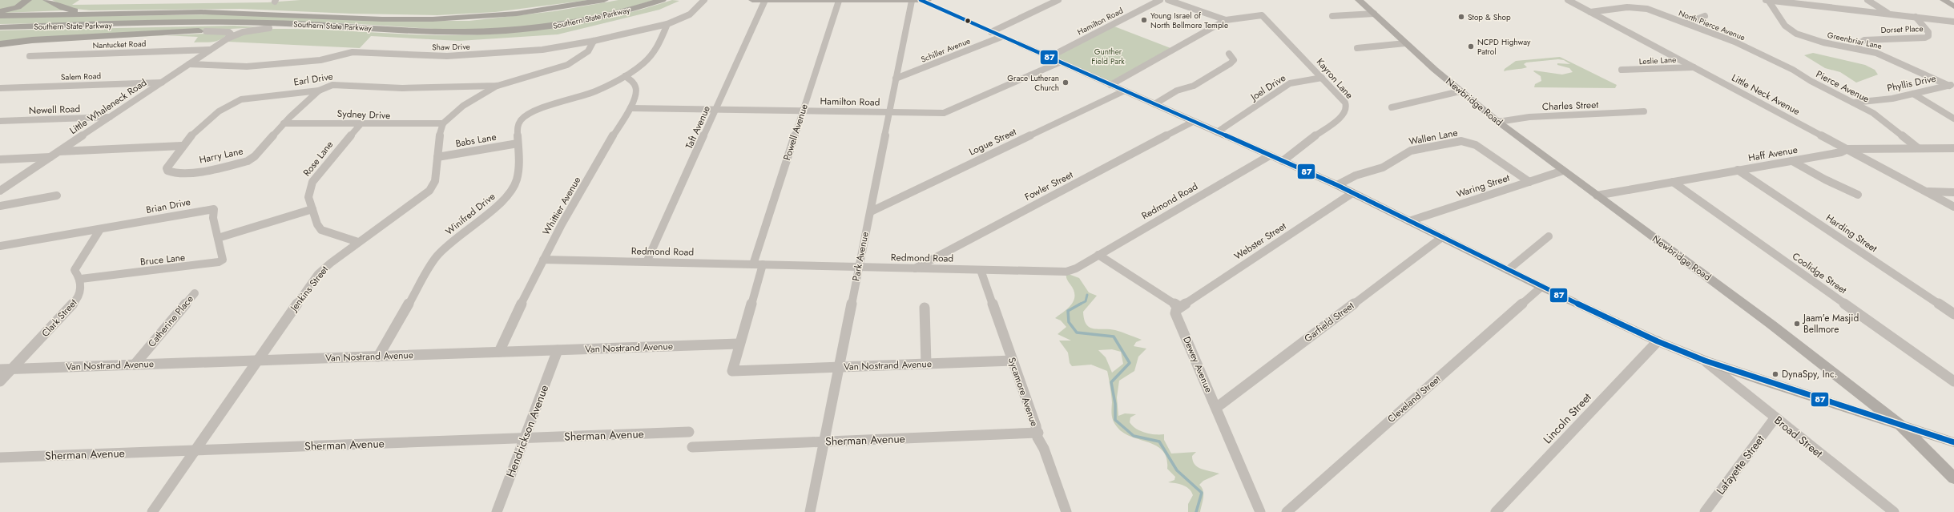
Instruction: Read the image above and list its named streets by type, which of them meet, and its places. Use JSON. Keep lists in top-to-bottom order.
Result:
{
  "streets": {
    "highway": ["Southern State Parkway"],
    "main road": ["Newbridge Road"],
    "street": [
      "Hamilton Road",
      "North Pierce Avenue",
      "Dorset Place",
      "Greenbriar Lane",
      "Nantucket Road",
      "Shaw Drive",
      "Schiller Avenue",
      "Leslie Lane",
      "Salem Road",
      "Kayron Lane",
      "Earl Drive",
      "Phyllis Drive",
      "Pierce Avenue",
      "Joel Drive",
      "Little Neck Avenue",
      "Charles Street",
      "Little Whaleneck Road",
      "Newell Road",
      "Sydney Drive",
      "Taft Avenue",
      "Powell Avenue",
      "Wallen Lane",
      "Babs Lane",
      "Logue Street",
      "Haff Avenue",
      "Harry Lane",
      "Rose Lane",
      "Fowler Street",
      "Waring Street",
      "Redmond Road",
      "Brian Drive",
      "Whittier Avenue",
      "Winifred Drive",
      "Harding Street",
      "Webster Street",
      "Park Avenue",
      "Bruce Lane",
      "Coolidge Street",
      "Jenkins Street",
      "Clark Street",
      "Catherine Place",
      "Garfield Street",
      "Van Nostrand Avenue",
      "Dewey Avenue",
      "Sycamore Avenue",
      "Cleveland Street",
      "Lincoln Street",
      "Hendrickson Avenue",
      "Sherman Avenue",
      "Broad Street",
      "Lafayette Street"
    ]
  },
  "crossings": [
    ["Hamilton Road", "Taft Avenue"],
    ["Hamilton Road", "Powell Avenue"],
    ["Hamilton Road", "Whittier Avenue"],
    ["Hamilton Road", "Park Avenue"],
    ["North Pierce Avenue", "Pierce Avenue"],
    ["North Pierce Avenue", "Little Neck Avenue"],
    ["Dorset Place", "Greenbriar Lane"],
    ["Greenbriar Lane", "Phyllis Drive"],
    ["Nantucket Road", "Little Whaleneck Road"],
    ["Shaw Drive", "Earl Drive"],
    ["Shaw Drive", "Little Whaleneck Road"],
    ["Shaw Drive", "Winifred Drive"],
    ["Schiller Avenue", "Park Avenue"],
    ["Leslie Lane", "Little Neck Avenue"],
    ["Salem Road", "Little Whaleneck Road"],
    ["Kayron Lane", "Joel Drive"],
    ["Earl Drive", "Harry Lane"],
    ["Phyllis Drive", "Pierce Avenue"],
    ["Pierce Avenue", "Haff Avenue"],
    ["Little Neck Avenue", "Haff Avenue"],
    ["Newbridge Road", "Charles Street"],
    ["Newbridge Road", "Haff Avenue"],
    ["Newbridge Road", "Waring Street"],
    ["Little Whaleneck Road", "Newell Road"],
    ["Sydney Drive", "Harry Lane"],
    ["Sydney Drive", "Rose Lane"],
    ["Sydney Drive", "Jenkins Street"],
    ["Taft Avenue", "Redmond Road"],
    ["Powell Avenue", "Redmond Road"],
    ["Wallen Lane", "Waring Street"],
    ["Babs Lane", "Winifred Drive"],
    ["Babs Lane", "Jenkins Street"],
    ["Logue Street", "Park Avenue"],
    ["Haff Avenue", "Harding Street"],
    ["Haff Avenue", "Coolidge Street"],
    ["Rose Lane", "Jenkins Street"],
    ["Fowler Street", "Redmond Road"],
    ["Redmond Road", "Whittier Avenue"],
    ["Redmond Road", "Park Avenue"],
    ["Redmond Road", "Sycamore Avenue"],
    ["Brian Drive", "Bruce Lane"],
    ["Brian Drive", "Clark Street"],
    ["Whittier Avenue", "Winifred Drive"],
    ["Whittier Avenue", "Van Nostrand Avenue"],
    ["Winifred Drive", "Van Nostrand Avenue"],
    ["Webster Street", "Dewey Avenue"],
    ["Park Avenue", "Van Nostrand Avenue"],
    ["Park Avenue", "Sherman Avenue"],
    ["Bruce Lane", "Clark Street"],
    ["Jenkins Street", "Van Nostrand Avenue"],
    ["Jenkins Street", "Sherman Avenue"],
    ["Clark Street", "Van Nostrand Avenue"],
    ["Catherine Place", "Van Nostrand Avenue"],
    ["Garfield Street", "Dewey Avenue"],
    ["Van Nostrand Avenue", "Sycamore Avenue"],
    ["Van Nostrand Avenue", "Hendrickson Avenue"],
    ["Sycamore Avenue", "Sherman Avenue"],
    ["Hendrickson Avenue", "Sherman Avenue"],
    ["Broad Street", "Lafayette Street"]
  ],
  "parks": ["Gunther Field Park"],
  "places": [
    "Stop & Shop",
    "Young Israel of North Bellmore Temple",
    "NCPD Highway Patrol",
    "Grace Lutheran Church",
    "Jaam'e Masjid Bellmore",
    "DynaSpy, Inc."
  ],
  "lines": ["transit line 87"]
}
